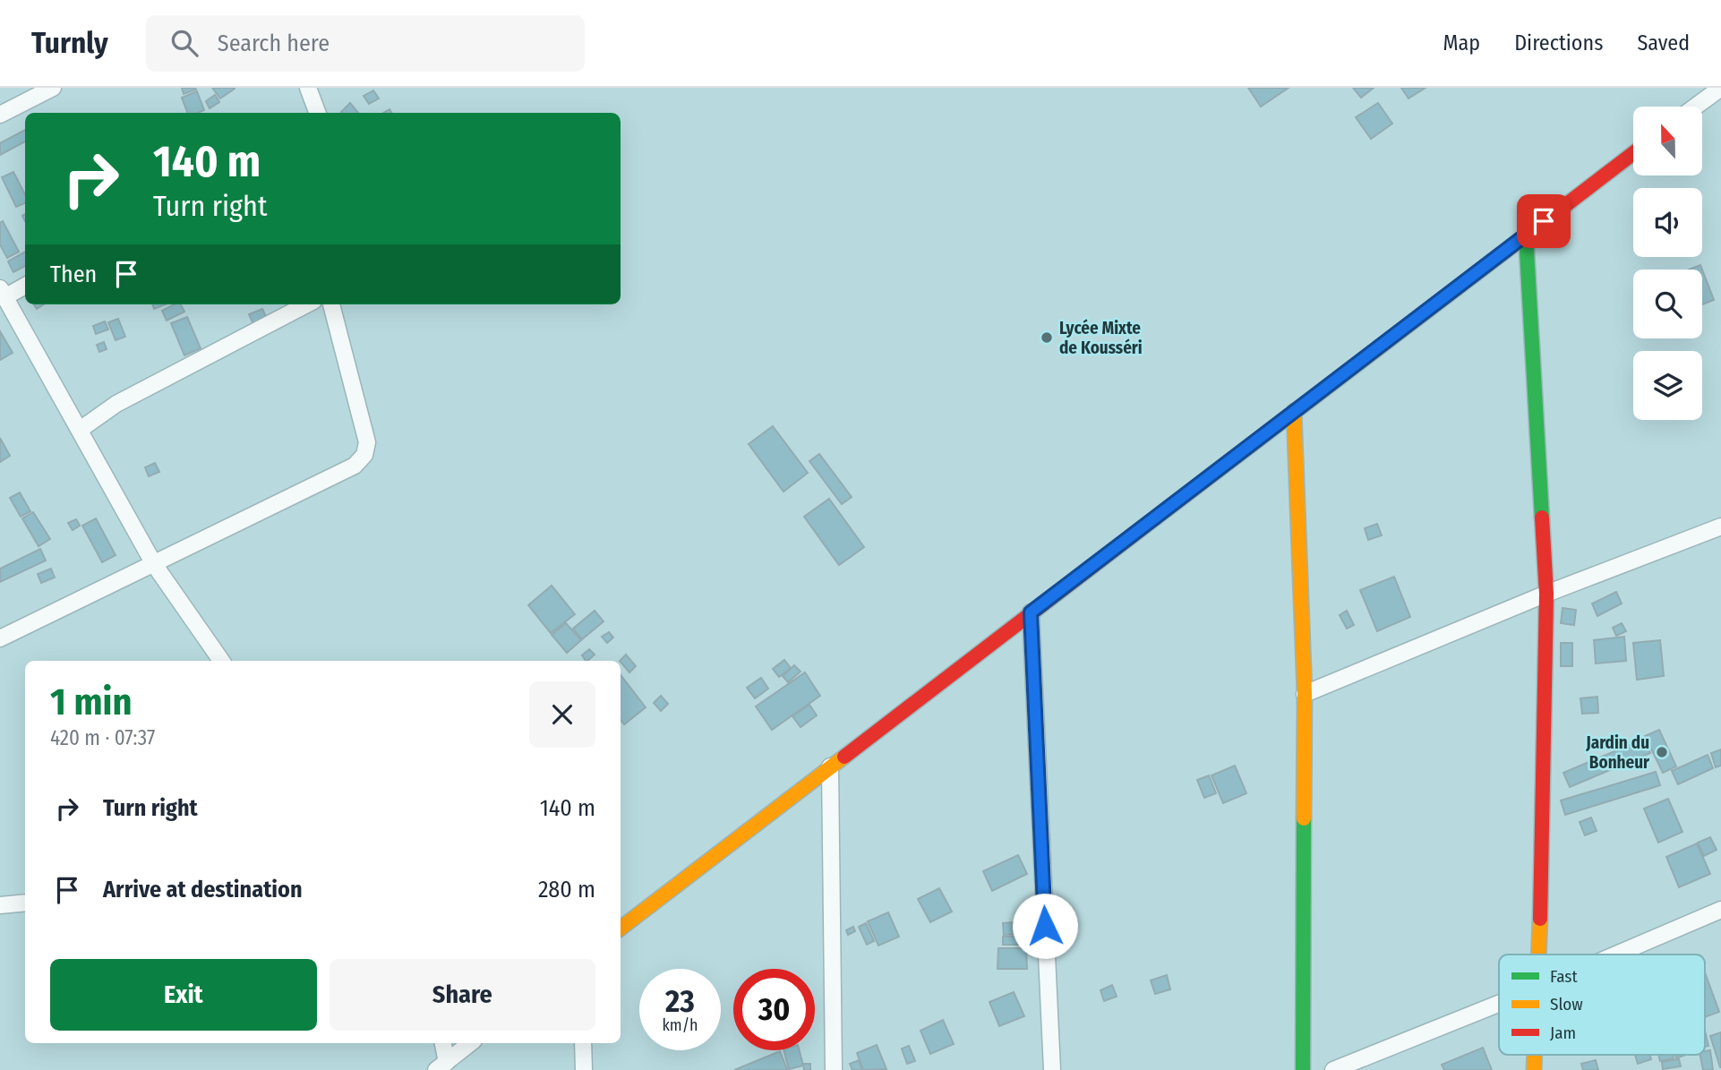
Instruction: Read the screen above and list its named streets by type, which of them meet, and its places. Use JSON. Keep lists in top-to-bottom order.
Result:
{
  "places": ["Lycée Mixte de Kousséri", "Jardin du Bonheur"],
  "legend": ["Fast", "Slow", "Jam"],
  "north": "top",
  "page": {
    "header": "Turnly",
    "search": "Search here",
    "nav": ["Map", "Directions", "Saved"],
    "turn": ["140 m", "Turn right"],
    "then": "Then",
    "heading": ["1 min", "420 m · 07:37"],
    "list": [
      {
        "name": "Turn right",
        "value": "140 m"
      },
      {
        "name": "Arrive at destination",
        "value": "280 m"
      }
    ],
    "buttons": ["Exit", "Share"],
    "speed": "23 km/h",
    "limit": "30"
  }
}
